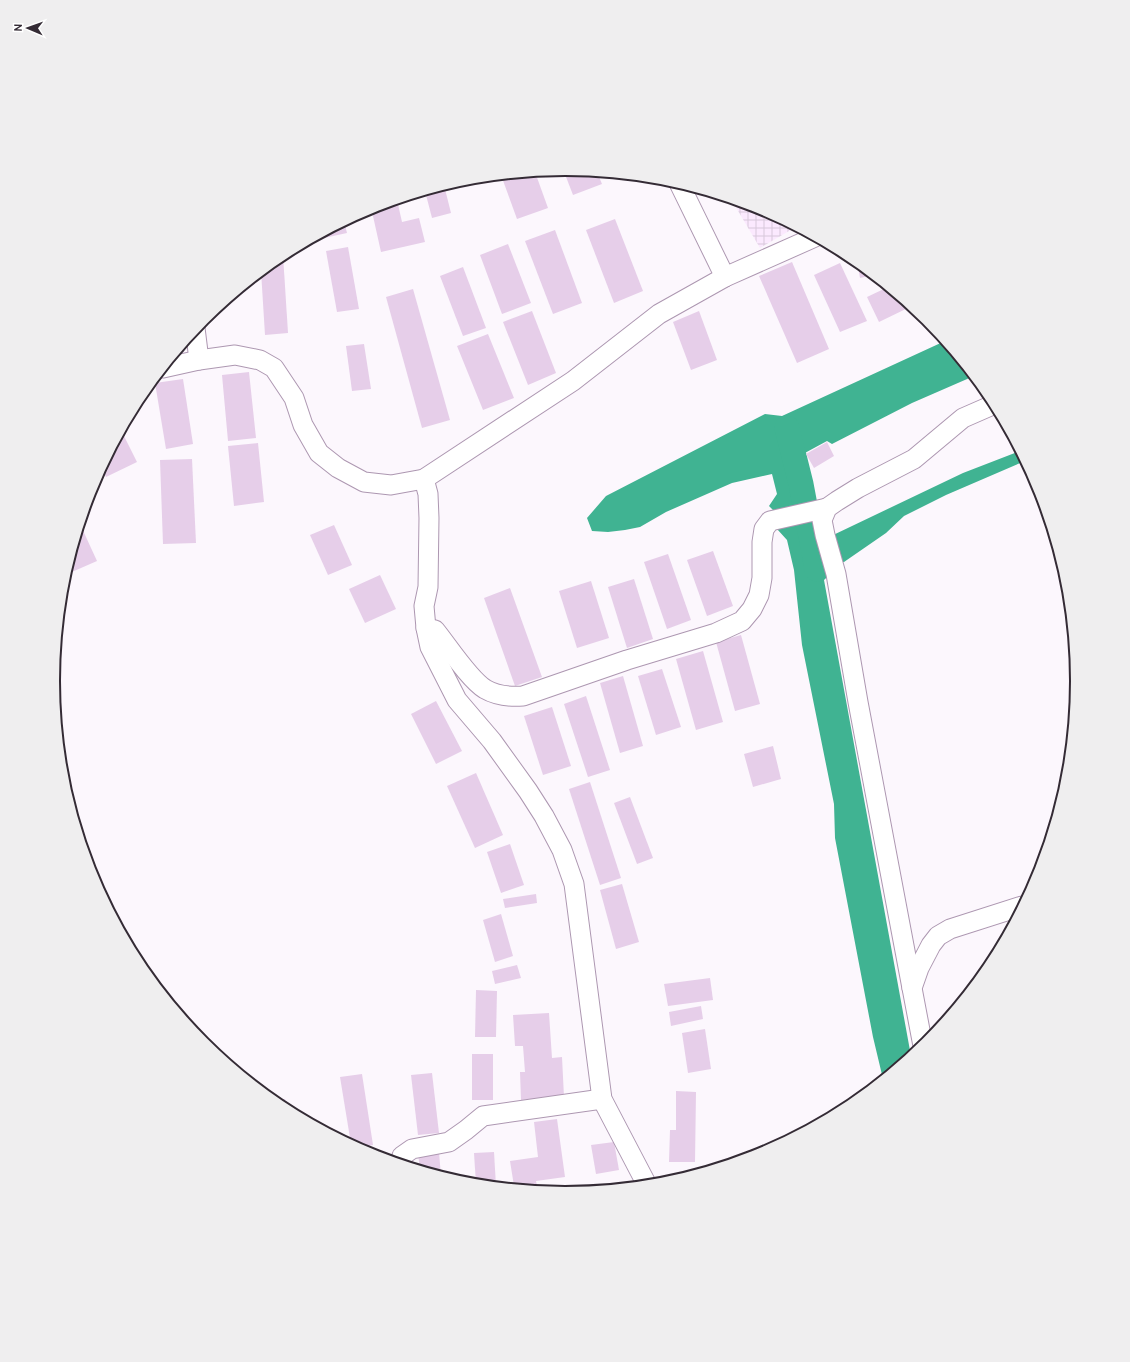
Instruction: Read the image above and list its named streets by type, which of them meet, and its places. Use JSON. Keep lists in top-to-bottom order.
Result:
{
  "north": "left"
}
